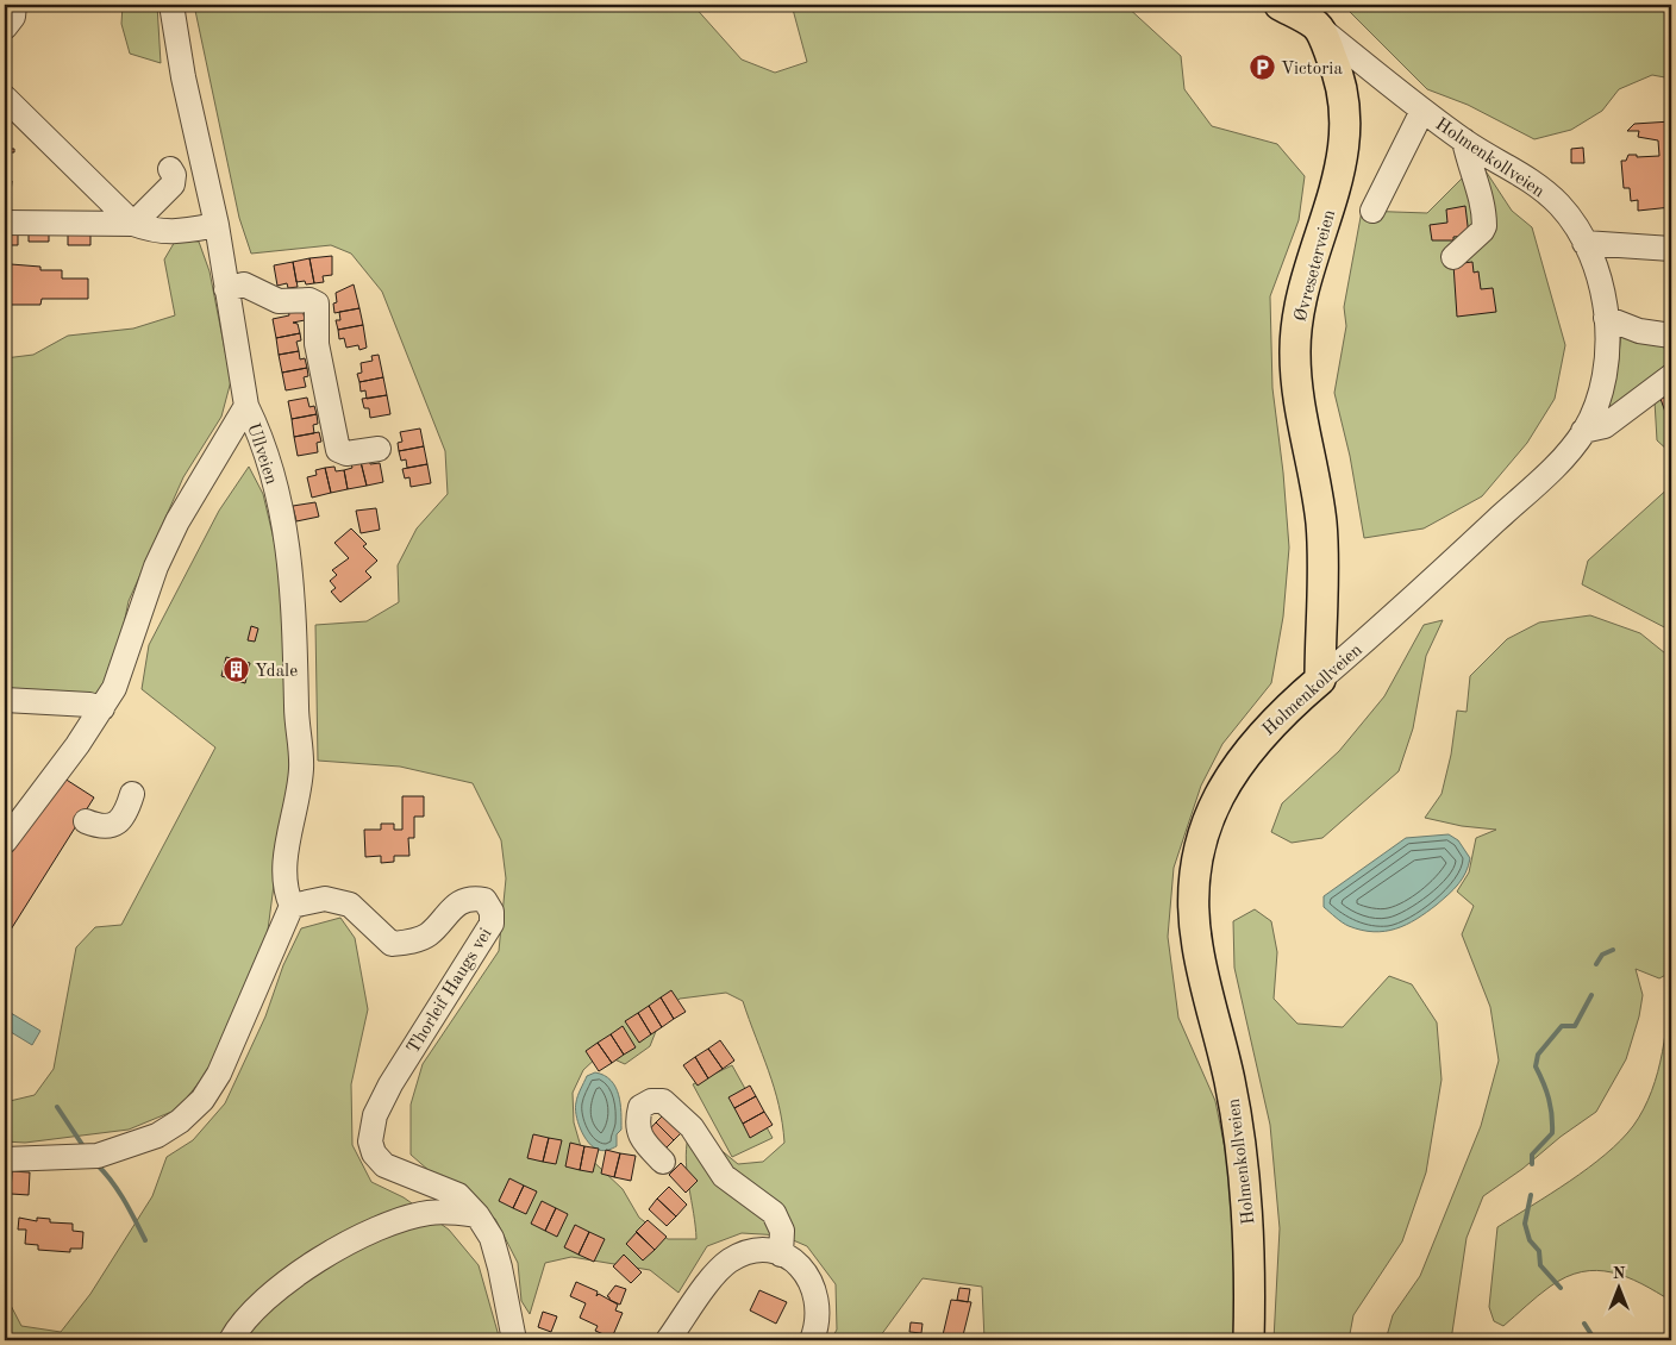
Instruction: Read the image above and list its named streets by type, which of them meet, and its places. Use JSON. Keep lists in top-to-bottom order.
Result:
{
  "streets": {
    "main road": ["Holmenkollveien", "Øvreseterveien"],
    "street": ["Ullveien", "Thorleif Haugs vei"]
  },
  "crossings": [
    ["Holmenkollveien", "Øvreseterveien"],
    ["Ullveien", "Thorleif Haugs vei"]
  ],
  "places": {
    "parking": ["Victoria"],
    "building": ["Ydale"]
  },
  "north": "top"
}
